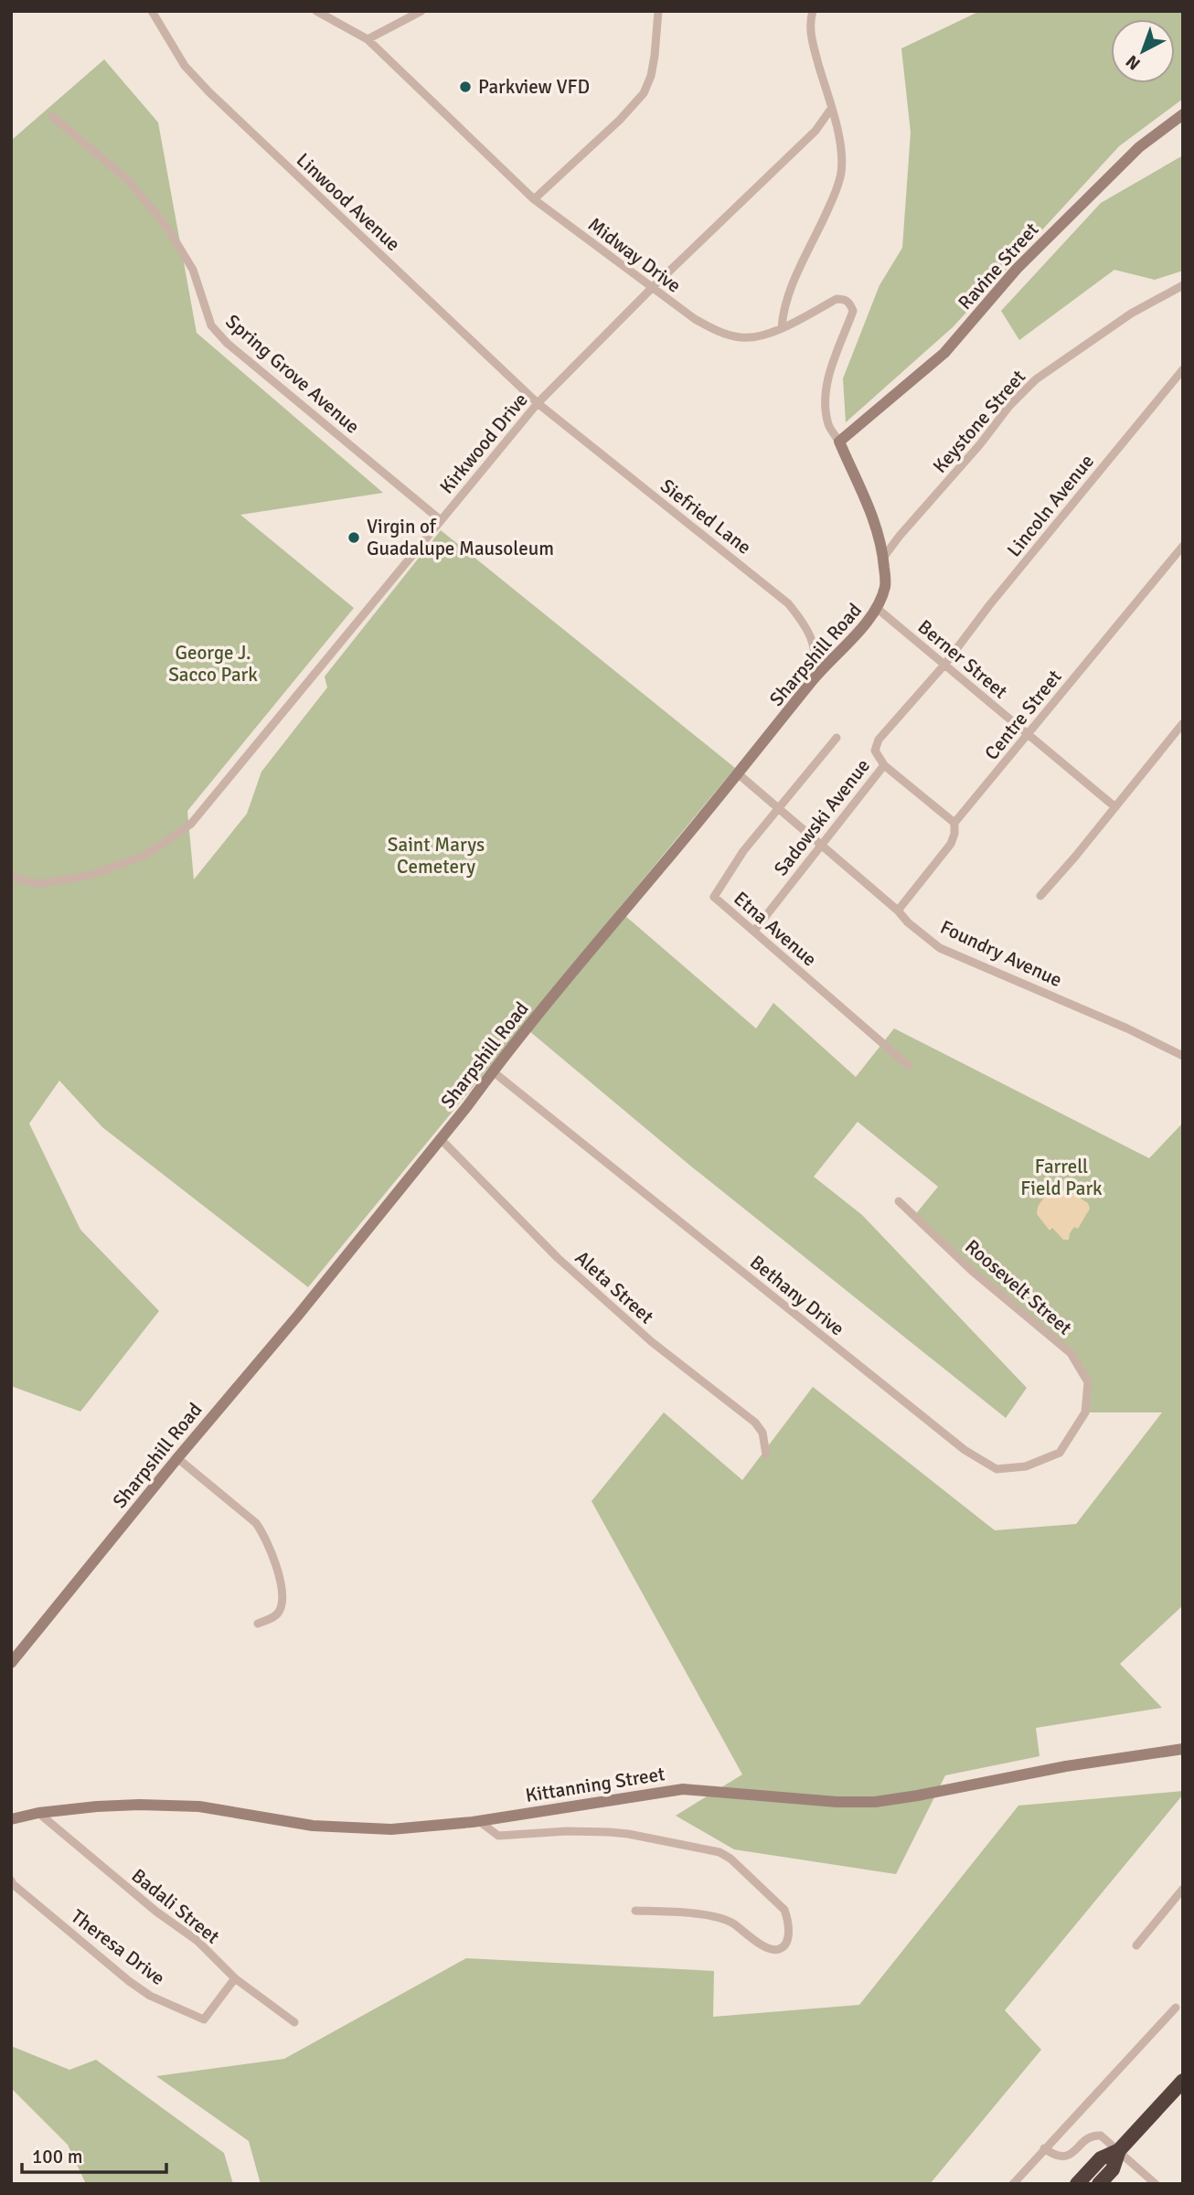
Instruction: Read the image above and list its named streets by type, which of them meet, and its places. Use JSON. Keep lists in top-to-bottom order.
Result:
{
  "streets": {
    "street": [
      "Linwood Avenue",
      "Midway Drive",
      "Ravine Street",
      "Spring Grove Avenue",
      "Keystone Street",
      "Kirkwood Drive",
      "Lincoln Avenue",
      "Siefried Lane",
      "Sharpshill Road",
      "Berner Street",
      "Centre Street",
      "Sadowski Avenue",
      "Etna Avenue",
      "Foundry Avenue",
      "Aleta Street",
      "Roosevelt Street",
      "Bethany Drive",
      "Kittanning Street",
      "Badali Street",
      "Theresa Drive"
    ]
  },
  "crossings": [
    ["Linwood Avenue", "Kirkwood Drive"],
    ["Linwood Avenue", "Siefried Lane"],
    ["Midway Drive", "Ravine Street"],
    ["Midway Drive", "Kirkwood Drive"],
    ["Midway Drive", "Sharpshill Road"],
    ["Ravine Street", "Sharpshill Road"],
    ["Spring Grove Avenue", "Kirkwood Drive"],
    ["Keystone Street", "Sharpshill Road"],
    ["Kirkwood Drive", "Siefried Lane"],
    ["Lincoln Avenue", "Berner Street"],
    ["Lincoln Avenue", "Sadowski Avenue"],
    ["Siefried Lane", "Sharpshill Road"],
    ["Sharpshill Road", "Berner Street"],
    ["Sharpshill Road", "Foundry Avenue"],
    ["Sharpshill Road", "Aleta Street"],
    ["Sharpshill Road", "Bethany Drive"],
    ["Berner Street", "Centre Street"],
    ["Berner Street", "Sadowski Avenue"],
    ["Centre Street", "Foundry Avenue"],
    ["Sadowski Avenue", "Etna Avenue"],
    ["Sadowski Avenue", "Foundry Avenue"],
    ["Etna Avenue", "Foundry Avenue"],
    ["Roosevelt Street", "Bethany Drive"],
    ["Kittanning Street", "Badali Street"],
    ["Badali Street", "Theresa Drive"]
  ],
  "parks": ["George J. Sacco Park", "Saint Marys Cemetery", "Farrell Field Park"],
  "places": ["Parkview VFD", "Virgin of Guadalupe Mausoleum"],
  "scale_bar": "100 m",
  "north": "bottom left"
}
